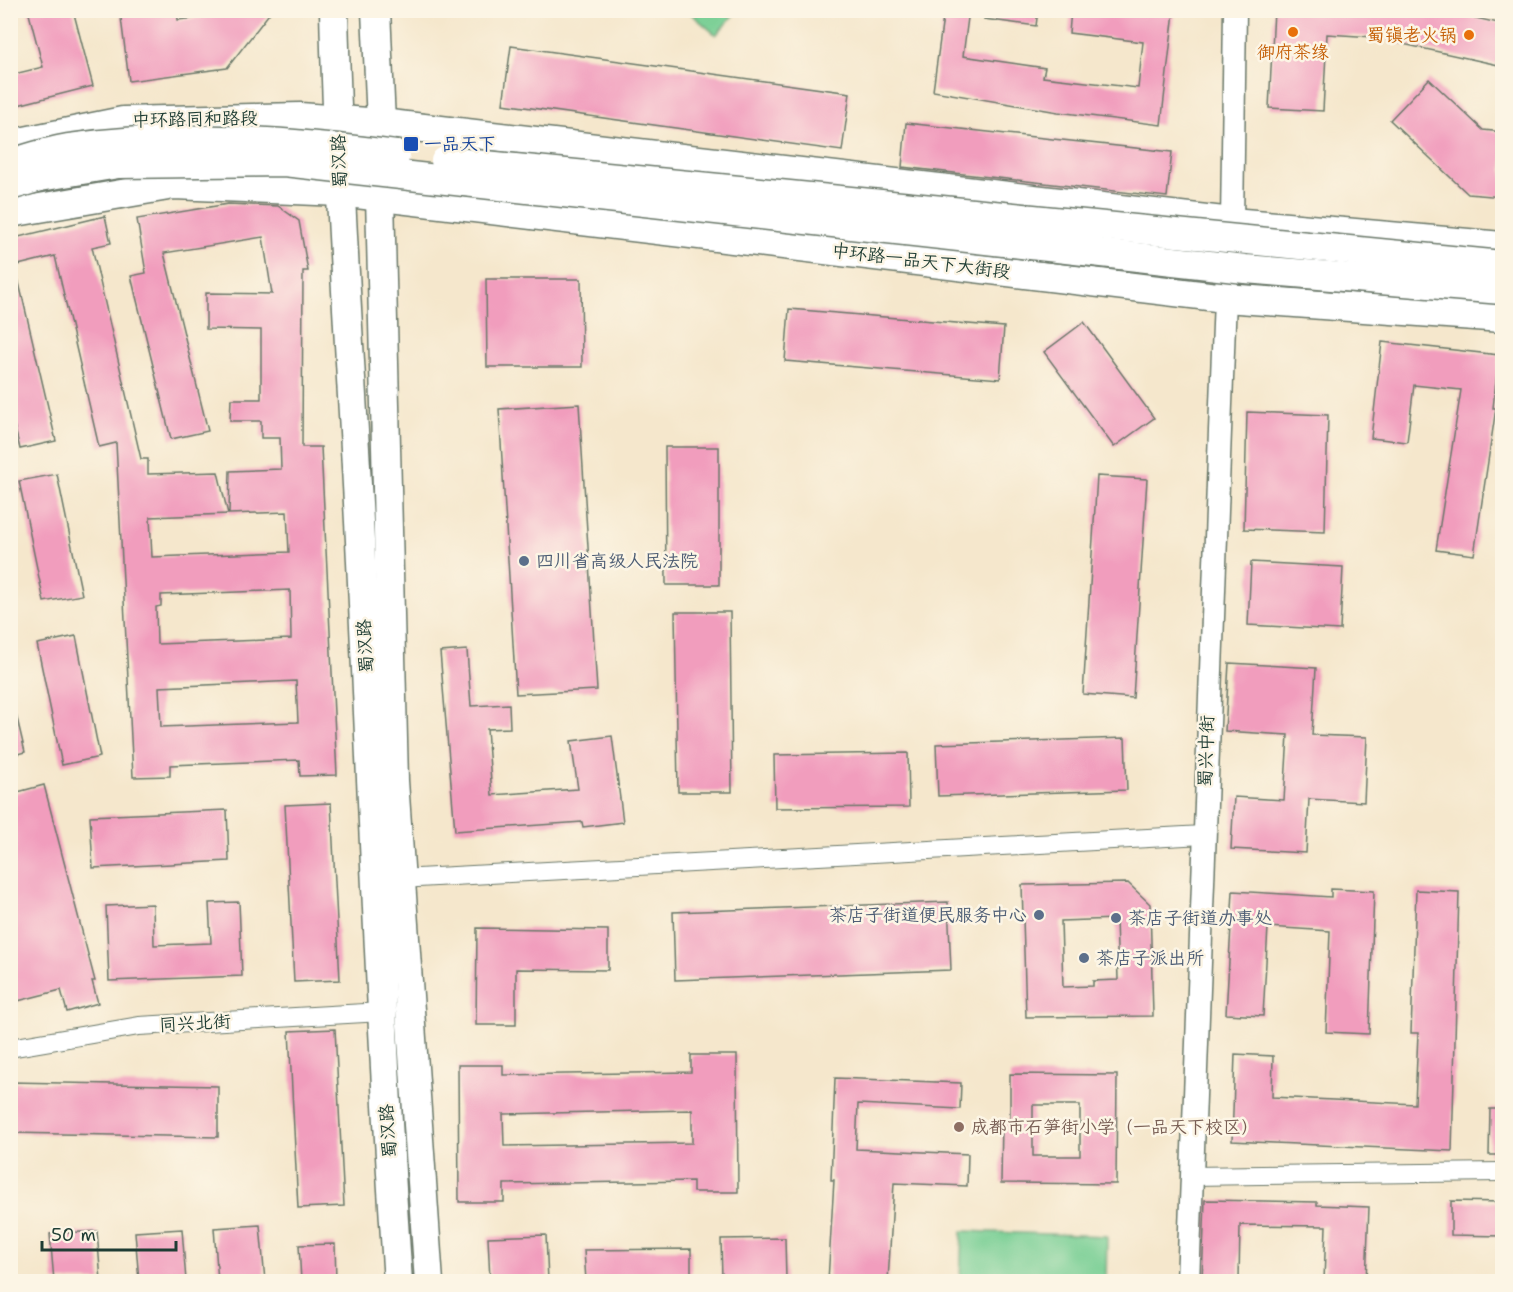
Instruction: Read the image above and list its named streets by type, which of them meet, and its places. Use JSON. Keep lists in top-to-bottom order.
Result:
{
  "streets": {
    "main road": ["中环路同和路段", "蜀汉路", "中环路一品天下大街段"],
    "street": ["蜀兴中街", "同兴北街"]
  },
  "crossings": [
    ["中环路同和路段", "蜀汉路"],
    ["蜀汉路", "中环路一品天下大街段"],
    ["蜀汉路", "同兴北街"],
    ["中环路一品天下大街段", "蜀兴中街"]
  ],
  "places": {
    "other": [
      "御府茶缘",
      "蜀镇老火锅",
      "四川省高级人民法院",
      "茶店子街道便民服务中心",
      "茶店子街道办事处",
      "茶店子派出所",
      "成都市石笋街小学（一品天下校区）"
    ],
    "transit": ["一品天下"]
  },
  "scale_bar": "50 m"
}
